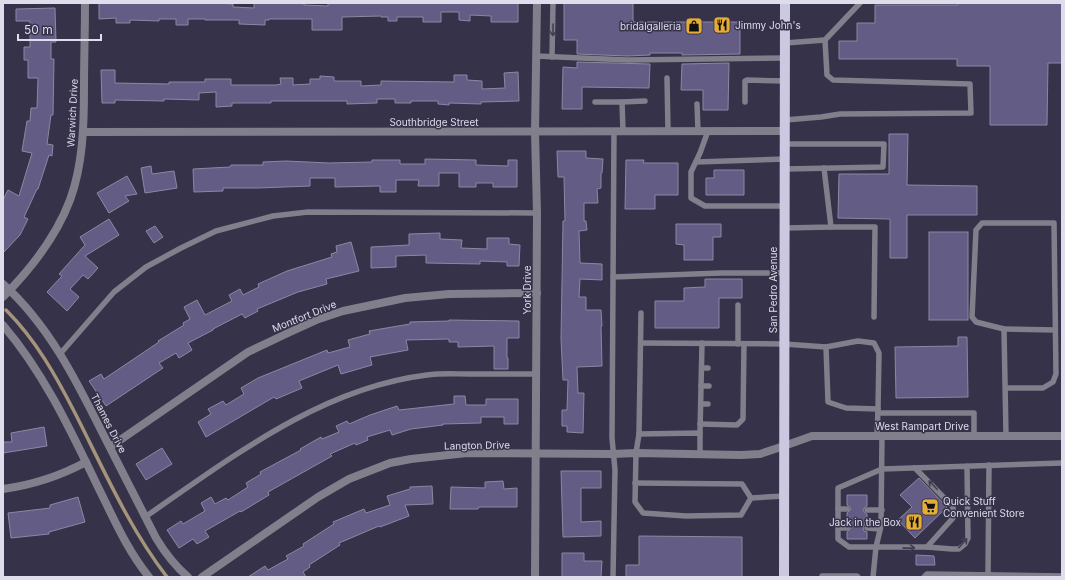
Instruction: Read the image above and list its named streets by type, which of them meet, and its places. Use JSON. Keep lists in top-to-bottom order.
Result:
{
  "streets": {
    "main road": ["San Pedro Avenue"],
    "street": [
      "Warwich Drive",
      "Southbridge Street",
      "York Drive",
      "Montfort Drive",
      "Thames Drive",
      "West Rampart Drive",
      "Langton Drive"
    ]
  },
  "crossings": [
    ["Warwich Drive", "Southbridge Street"],
    ["Warwich Drive", "Thames Drive"],
    ["Southbridge Street", "York Drive"],
    ["Southbridge Street", "San Pedro Avenue"],
    ["York Drive", "Montfort Drive"],
    ["York Drive", "Langton Drive"],
    ["San Pedro Avenue", "West Rampart Drive"],
    ["San Pedro Avenue", "Langton Drive"],
    ["Montfort Drive", "Thames Drive"],
    ["West Rampart Drive", "Langton Drive"]
  ],
  "places": {
    "restaurant": ["Jimmy John's", "Jack in the Box"],
    "shop": ["bridalgalleria"],
    "supermarket": ["Quick Stuff Convenient Store"]
  },
  "scale_bar": "50 m"
}
